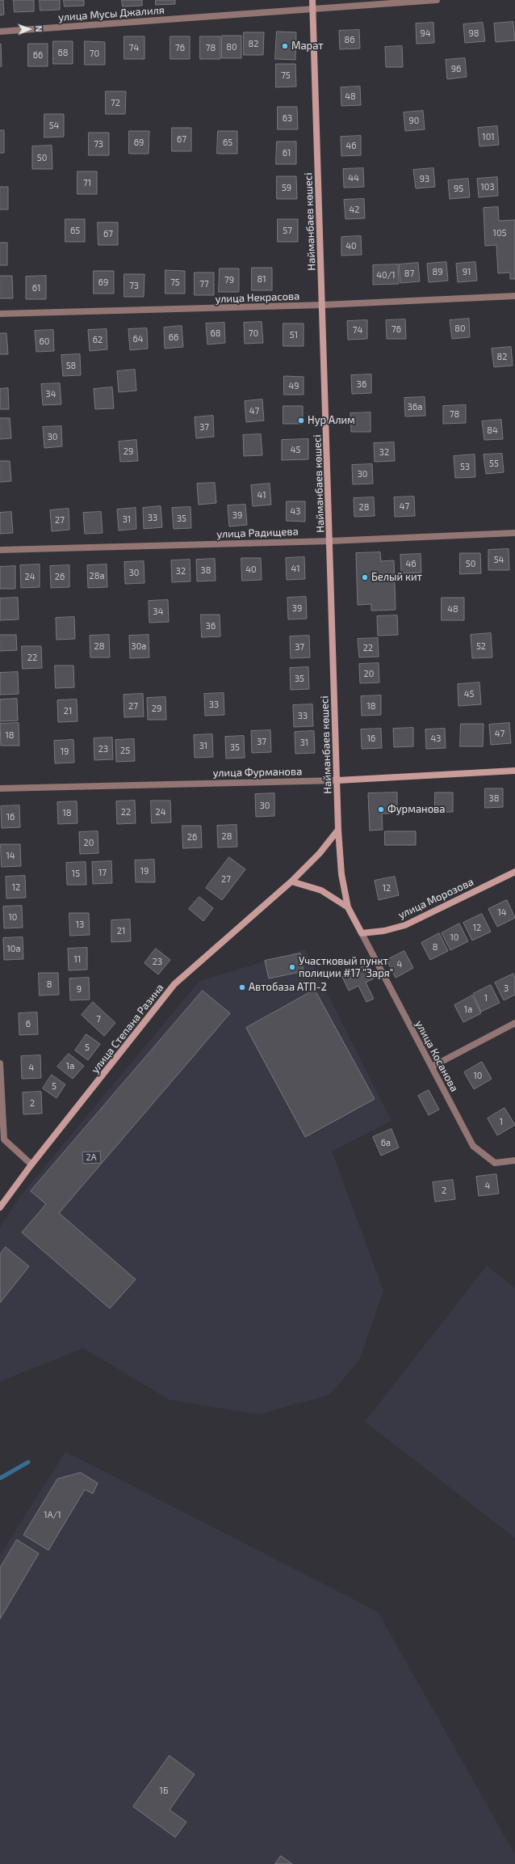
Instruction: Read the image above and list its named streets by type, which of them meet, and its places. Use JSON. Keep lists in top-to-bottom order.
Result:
{
  "streets": {
    "main road": [
      "Найманбаев көшесі",
      "улица Фурманова",
      "улица Морозова",
      "улица Степана Разина"
    ],
    "street": [
      "улица Мусы Джалиля",
      "улица Некрасова",
      "улица Радищева",
      "улица Косанова"
    ]
  },
  "crossings": [
    ["улица Мусы Джалиля", "Найманбаев көшесі"],
    ["Найманбаев көшесі", "улица Некрасова"],
    ["Найманбаев көшесі", "улица Радищева"],
    ["Найманбаев көшесі", "улица Фурманова"],
    ["Найманбаев көшесі", "улица Степана Разина"],
    ["улица Морозова", "улица Косанова"]
  ],
  "places": [
    "Марат",
    "Нур Алим",
    "Белый кит",
    "Фурманова",
    "Участковый пункт полиции #17 \"Заря\"",
    "Автобаза АТП-2"
  ],
  "house_numbers": [
    "94",
    "98",
    "86",
    "82",
    "80",
    "74",
    "76",
    "78",
    "68",
    "70",
    "66",
    "96",
    "75",
    "48",
    "72",
    "63",
    "90",
    "54",
    "101",
    "67",
    "69",
    "65",
    "73",
    "46",
    "61",
    "50",
    "44",
    "93",
    "71",
    "103",
    "59",
    "95",
    "42",
    "65",
    "57",
    "105",
    "67",
    "40",
    "89",
    "91",
    "87",
    "40/1",
    "81",
    "79",
    "69",
    "75",
    "77",
    "73",
    "61",
    "80",
    "76",
    "74",
    "68",
    "70",
    "51",
    "66",
    "64",
    "62",
    "60",
    "82",
    "58",
    "36",
    "49",
    "34",
    "36а",
    "47",
    "78",
    "37",
    "84",
    "30",
    "45",
    "29",
    "32",
    "55",
    "53",
    "30",
    "41",
    "47",
    "28",
    "43",
    "39",
    "33",
    "35",
    "31",
    "27",
    "54",
    "46",
    "50",
    "41",
    "40",
    "38",
    "32",
    "30",
    "28а",
    "24",
    "26",
    "39",
    "48",
    "34",
    "36",
    "28",
    "30а",
    "52",
    "37",
    "22",
    "22",
    "20",
    "35",
    "45",
    "33",
    "27",
    "18",
    "29",
    "21",
    "33",
    "47",
    "18",
    "16",
    "43",
    "37",
    "31",
    "31",
    "35",
    "23",
    "25",
    "19",
    "38",
    "30",
    "22",
    "24",
    "18",
    "16",
    "28",
    "26",
    "20",
    "14",
    "19",
    "17",
    "15",
    "27",
    "12",
    "12",
    "14",
    "10",
    "13",
    "12",
    "21",
    "10",
    "8",
    "10а",
    "11",
    "23",
    "4",
    "8",
    "3",
    "9",
    "1",
    "1а",
    "7",
    "6",
    "5",
    "1а",
    "4",
    "10",
    "5",
    "2",
    "1",
    "6а",
    "2А",
    "4",
    "2",
    "1А/1",
    "1Б"
  ],
  "north": "right"
}
